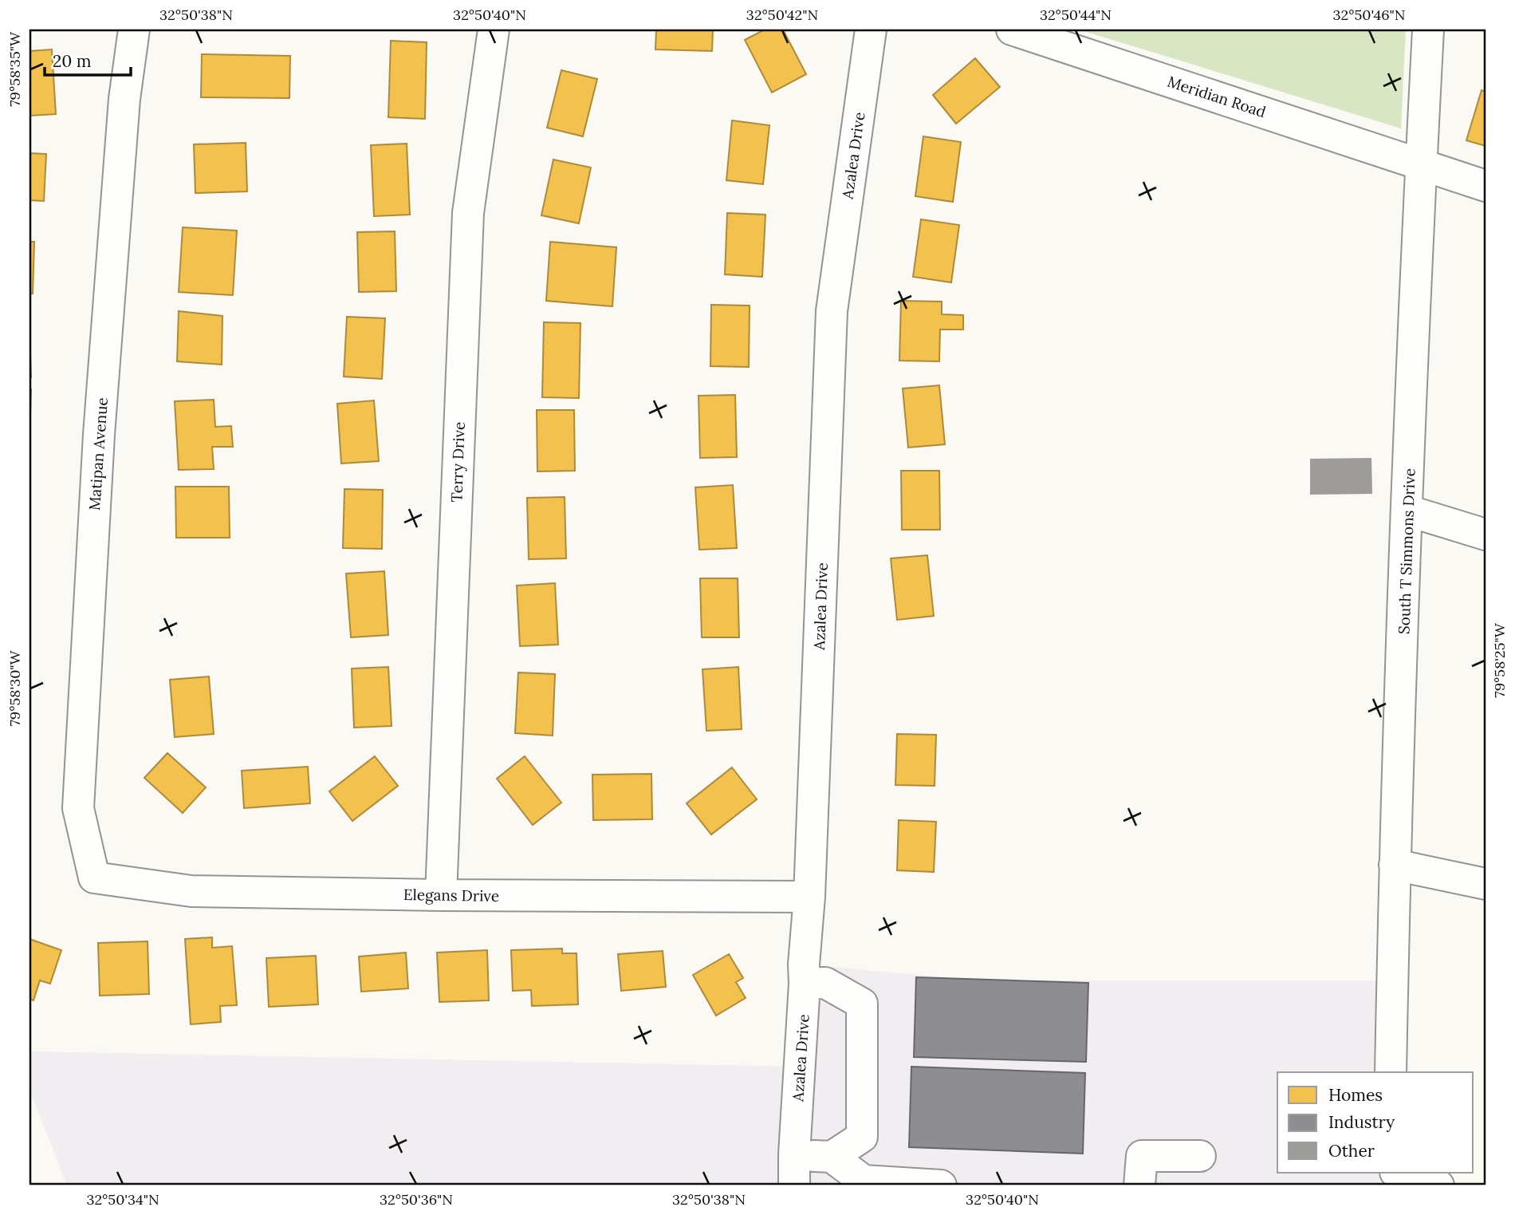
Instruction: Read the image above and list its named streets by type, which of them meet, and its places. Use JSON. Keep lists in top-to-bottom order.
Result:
{
  "streets": {
    "street": [
      "Meridian Road",
      "Azalea Drive",
      "Matipan Avenue",
      "Terry Drive",
      "South T Simmons Drive",
      "Elegans Drive"
    ]
  },
  "crossings": [
    ["Meridian Road", "South T Simmons Drive"],
    ["Azalea Drive", "Elegans Drive"],
    ["Matipan Avenue", "Elegans Drive"],
    ["Terry Drive", "Elegans Drive"]
  ],
  "legend": ["Homes", "Industry", "Other"],
  "scale_bar": "20 m",
  "coordinates": [
    "32°50'38\"N",
    "32°50'40\"N",
    "32°50'42\"N",
    "32°50'44\"N",
    "32°50'46\"N",
    "79°58'35\"W",
    "79°58'25\"W",
    "79°58'30\"W",
    "32°50'34\"N",
    "32°50'36\"N"
  ]
}
